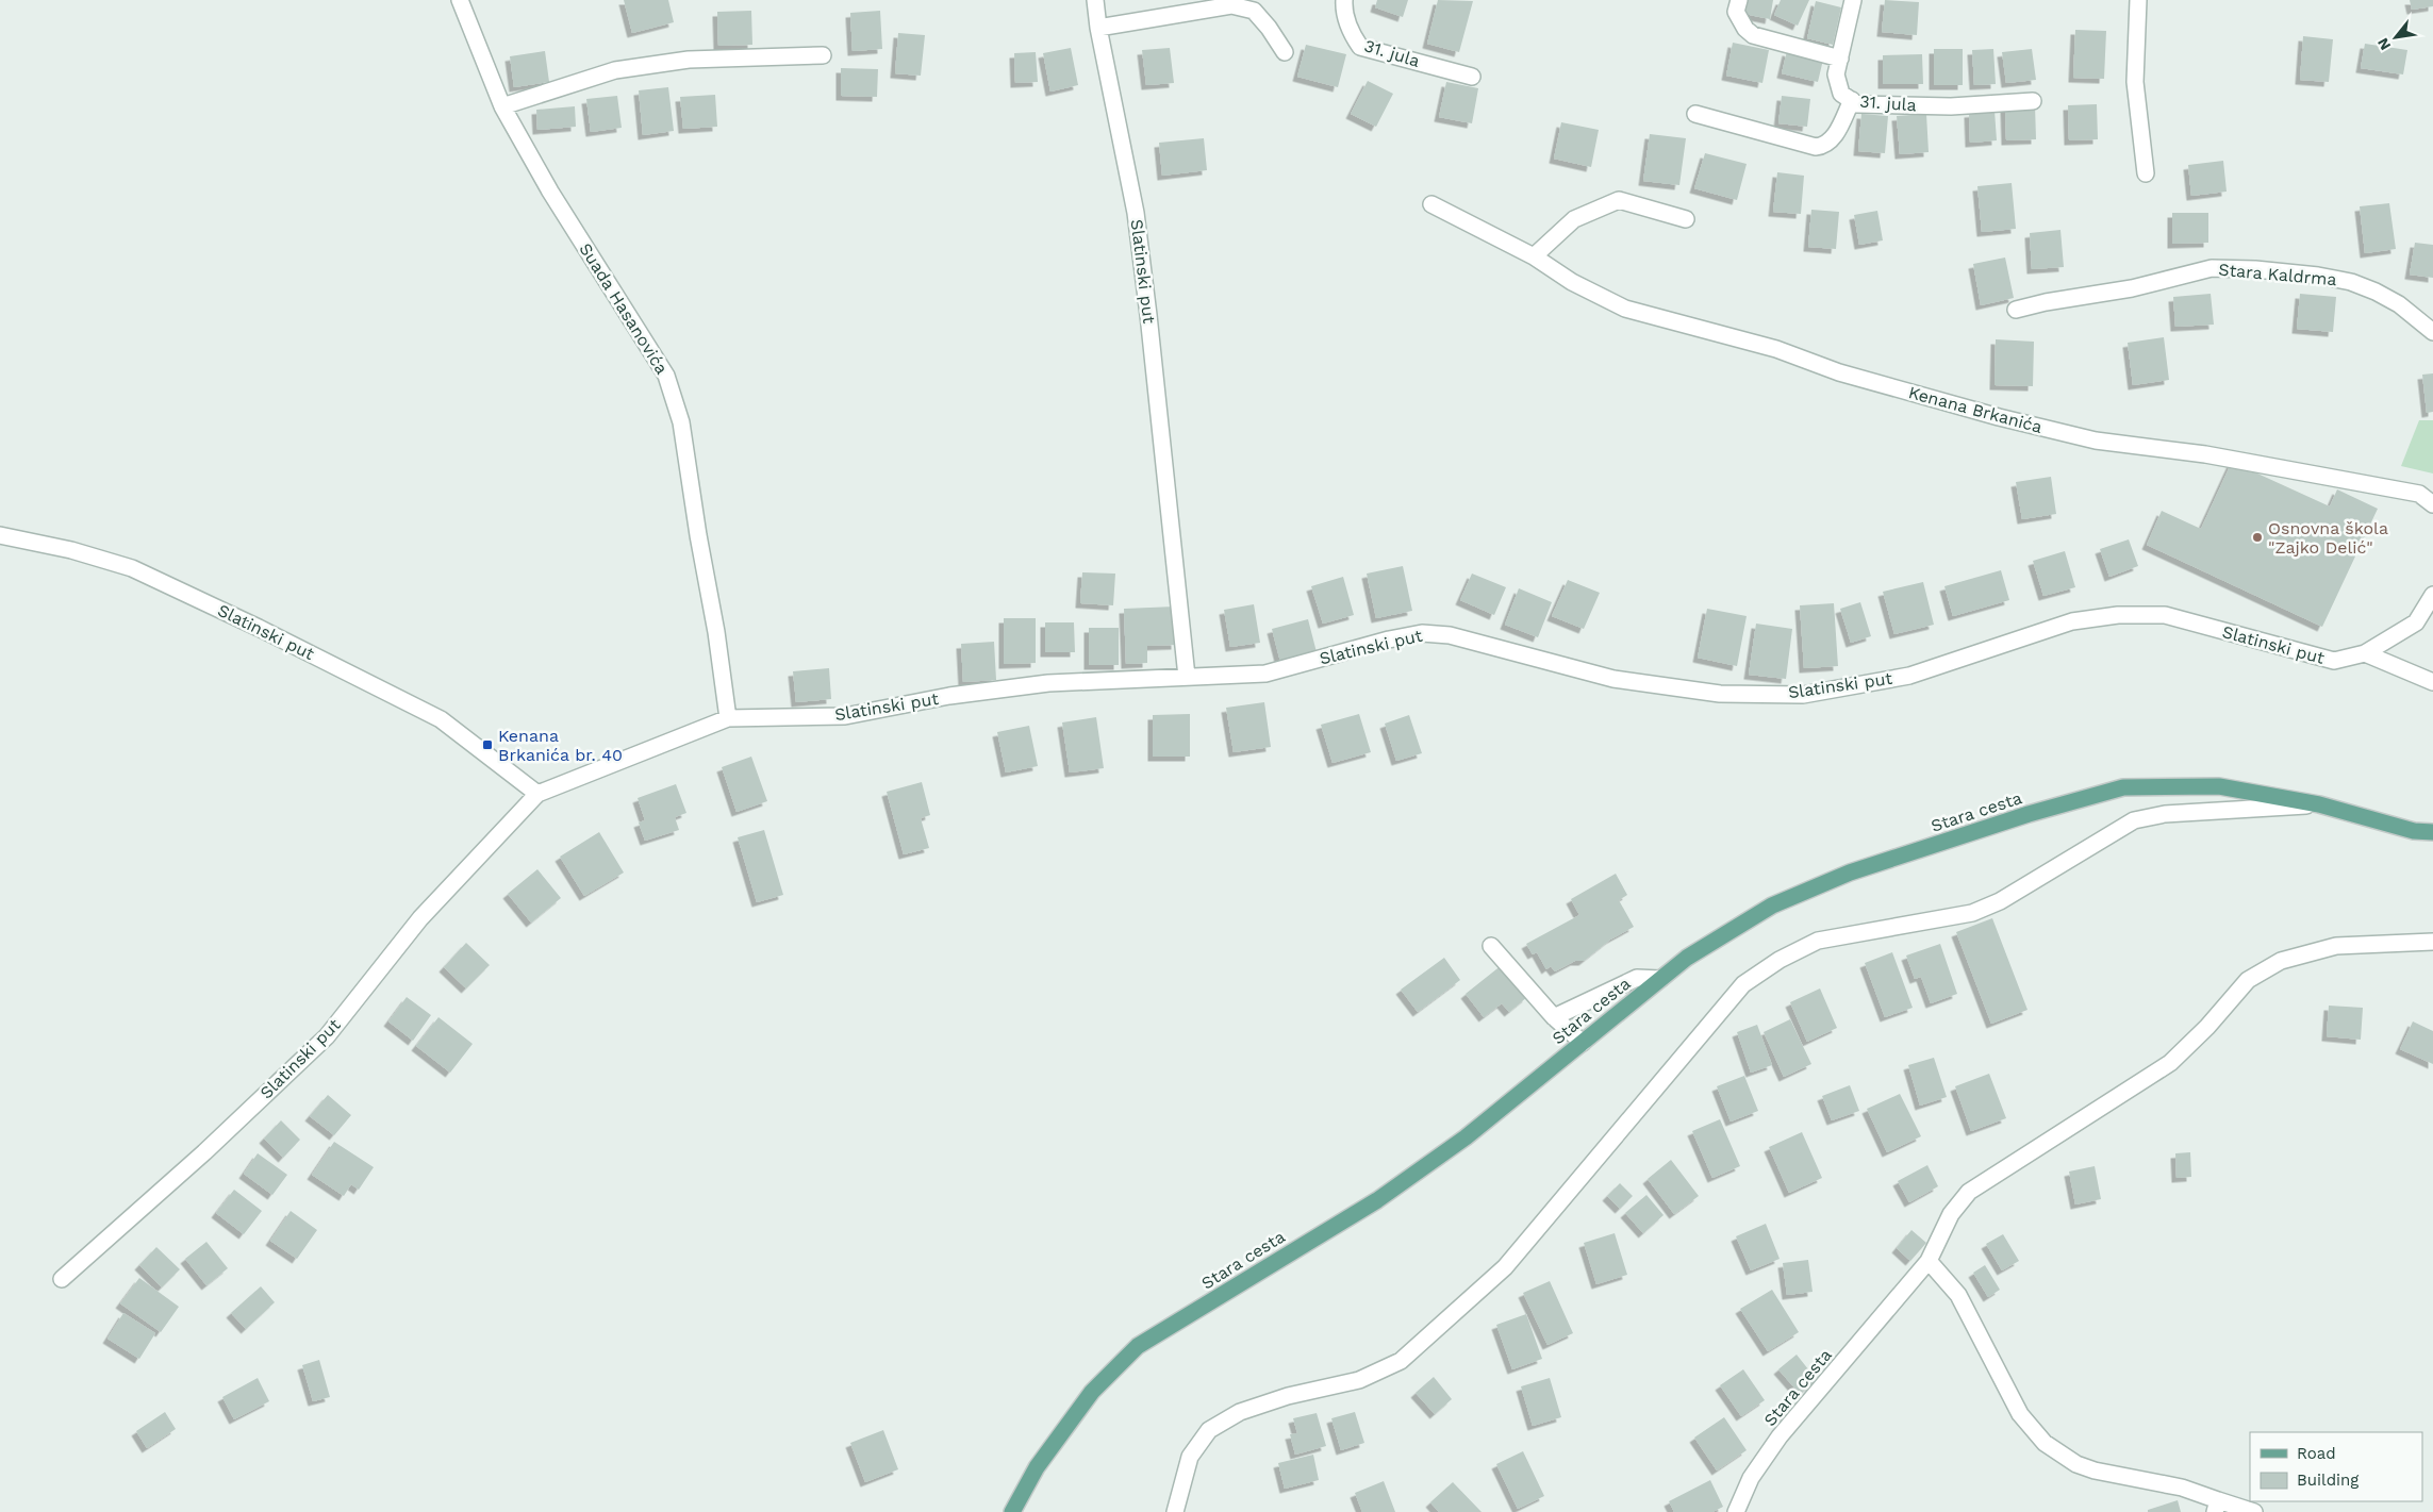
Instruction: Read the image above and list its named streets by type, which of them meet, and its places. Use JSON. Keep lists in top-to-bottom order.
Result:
{
  "streets": {
    "main road": ["Stara cesta"],
    "street": [
      "31. jula",
      "Slatinski put",
      "Stara Kaldrma",
      "Suada Hasanovića",
      "Kenana Brkanića"
    ]
  },
  "crossings": [
    ["Slatinski put", "Suada Hasanovića"]
  ],
  "places": {
    "other": ["Osnovna škola \"Zajko Delić\""],
    "transit": ["Kenana Brkanića br. 40"]
  },
  "legend": ["Road", "Building"],
  "north": "bottom left"
}
